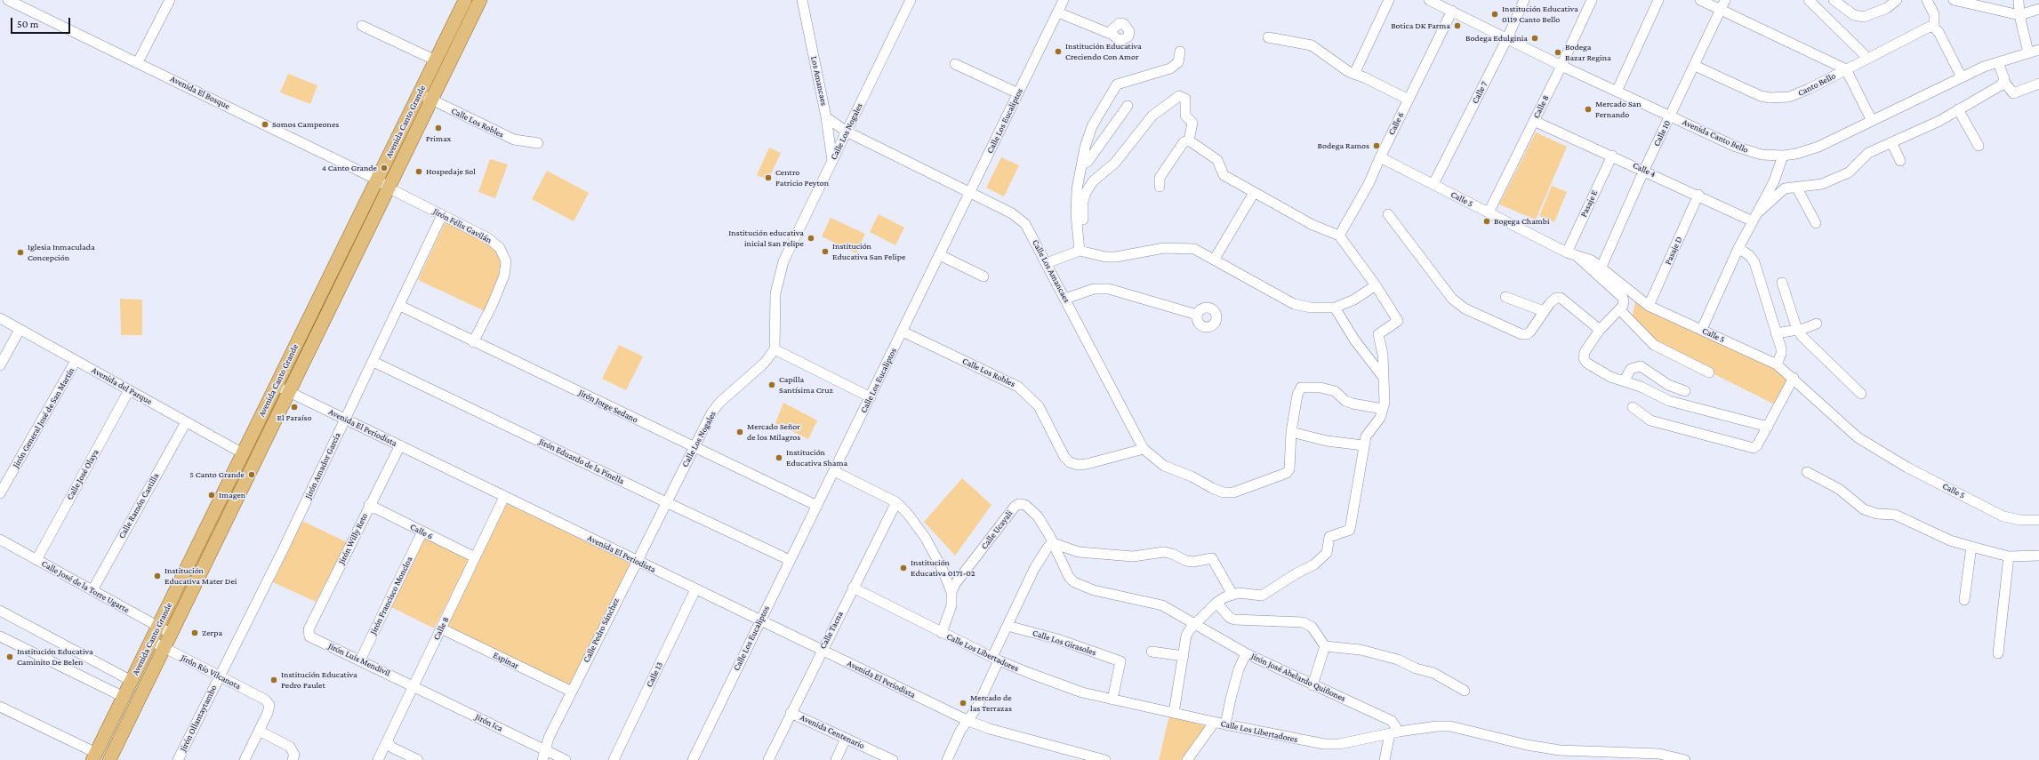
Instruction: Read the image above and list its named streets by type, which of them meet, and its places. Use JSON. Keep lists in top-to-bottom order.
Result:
{
  "streets": {
    "main road": ["Avenida Canto Grande"],
    "street": [
      "Los Amancaes",
      "Canto Bello",
      "Avenida El Bosque",
      "Calle 7",
      "Calle 8",
      "Calle Los Eucaliptos",
      "Calle Los Robles",
      "Calle 6",
      "Calle Los Nogales",
      "Calle 10",
      "Avenida Canto Bello",
      "Calle 4",
      "Calle 5",
      "Pasaje E",
      "Jirón Félix Gavilán",
      "Pasaje D",
      "Calle Los Amancaes",
      "Avenida del Parque",
      "Jirón Jorge Sedano",
      "Jirón General José de San Martín",
      "Avenida El Periodista",
      "Jirón Eduardo de la Pinella",
      "Jirón Amador García",
      "Calle José Olaya",
      "Calle Ramón Castilla",
      "Calle Ucayali",
      "Jirón Willy Reto",
      "Calle José de la Torre Ugarte",
      "Jirón Francisco Moncloa",
      "Calle Pedro Sánchez",
      "Calle Tacna",
      "Calle Los Girasoles",
      "Calle Los Libertadores",
      "Jirón Luis Mendivil",
      "Espinar",
      "Jirón Río Vilcanota",
      "Calle 13",
      "Jirón José Abelardo Quiñones",
      "Jirón Ollantaytambo",
      "Jirón Ica",
      "Avenida Centenario"
    ]
  },
  "crossings": [
    ["Los Amancaes", "Calle Los Nogales"],
    ["Los Amancaes", "Calle Los Amancaes"],
    ["Canto Bello", "Calle 10"],
    ["Avenida El Bosque", "Avenida Canto Grande"],
    ["Avenida El Bosque", "Jirón Félix Gavilán"],
    ["Calle 7", "Avenida Canto Bello"],
    ["Calle 7", "Calle 5"],
    ["Calle 8", "Calle 6"],
    ["Calle 8", "Avenida Canto Bello"],
    ["Calle 8", "Calle 4"],
    ["Calle 8", "Calle 5"],
    ["Calle 8", "Avenida El Periodista"],
    ["Calle 8", "Jirón Luis Mendivil"],
    ["Calle 8", "Espinar"],
    ["Calle 8", "Jirón Ica"],
    ["Calle Los Eucaliptos", "Calle Los Robles"],
    ["Calle Los Eucaliptos", "Calle Los Amancaes"],
    ["Calle Los Eucaliptos", "Jirón Jorge Sedano"],
    ["Calle Los Eucaliptos", "Avenida El Periodista"],
    ["Calle Los Eucaliptos", "Jirón Eduardo de la Pinella"],
    ["Avenida Canto Grande", "Calle Los Robles"],
    ["Avenida Canto Grande", "Jirón Félix Gavilán"],
    ["Avenida Canto Grande", "Avenida del Parque"],
    ["Avenida Canto Grande", "Avenida El Periodista"],
    ["Avenida Canto Grande", "Calle José de la Torre Ugarte"],
    ["Avenida Canto Grande", "Jirón Río Vilcanota"],
    ["Calle Los Robles", "Calle Los Amancaes"],
    ["Calle 6", "Avenida Canto Bello"],
    ["Calle 6", "Calle 5"],
    ["Calle 6", "Jirón Willy Reto"],
    ["Calle 6", "Jirón Francisco Moncloa"],
    ["Calle Los Nogales", "Calle Los Amancaes"],
    ["Calle Los Nogales", "Jirón Jorge Sedano"],
    ["Calle Los Nogales", "Jirón Eduardo de la Pinella"],
    ["Calle Los Nogales", "Calle Pedro Sánchez"],
    ["Calle 10", "Avenida Canto Bello"],
    ["Calle 10", "Calle 4"],
    ["Calle 10", "Calle 5"],
    ["Calle 4", "Pasaje E"],
    ["Calle 4", "Pasaje D"],
    ["Calle 5", "Pasaje E"],
    ["Calle 5", "Pasaje D"],
    ["Jirón Félix Gavilán", "Jirón Jorge Sedano"],
    ["Jirón Félix Gavilán", "Jirón Amador García"],
    ["Avenida del Parque", "Jirón General José de San Martín"],
    ["Avenida del Parque", "Calle José Olaya"],
    ["Avenida del Parque", "Calle Ramón Castilla"],
    ["Jirón Jorge Sedano", "Jirón Amador García"],
    ["Avenida El Periodista", "Jirón Amador García"],
    ["Avenida El Periodista", "Jirón Willy Reto"],
    ["Avenida El Periodista", "Calle Pedro Sánchez"],
    ["Avenida El Periodista", "Calle Tacna"],
    ["Avenida El Periodista", "Calle 13"],
    ["Jirón Eduardo de la Pinella", "Jirón Amador García"],
    ["Jirón Eduardo de la Pinella", "Calle Pedro Sánchez"],
    ["Jirón Amador García", "Jirón Río Vilcanota"],
    ["Jirón Amador García", "Jirón Ollantaytambo"],
    ["Calle José Olaya", "Calle José de la Torre Ugarte"],
    ["Calle Ramón Castilla", "Calle José de la Torre Ugarte"],
    ["Calle Ucayali", "Calle Los Libertadores"],
    ["Calle Ucayali", "Jirón José Abelardo Quiñones"],
    ["Jirón Willy Reto", "Jirón Luis Mendivil"],
    ["Jirón Francisco Moncloa", "Jirón Luis Mendivil"],
    ["Calle Pedro Sánchez", "Espinar"],
    ["Calle Pedro Sánchez", "Jirón Ica"],
    ["Calle Tacna", "Calle Los Libertadores"],
    ["Calle Tacna", "Avenida Centenario"],
    ["Calle Los Girasoles", "Calle Los Libertadores"],
    ["Calle Los Libertadores", "Jirón José Abelardo Quiñones"],
    ["Jirón Luis Mendivil", "Jirón Ica"],
    ["Jirón Río Vilcanota", "Jirón Ollantaytambo"]
  ],
  "places": [
    "Institución Educativa 0119 Canto Bello",
    "Botica DK Farma",
    "Bodega Edulginia",
    "Institución Educativa Creciendo Con Amor",
    "Bodega Bazar Regina",
    "Mercado San Fernando",
    "Somos Campeones",
    "Primax",
    "Bodega Ramos",
    "4 Canto Grande",
    "Hospedaje Sol",
    "Centro Patricio Peyton",
    "Bogega Chambi",
    "Institución educativa inicial San Felipe",
    "Institución Educativa San Felipe",
    "Iglesia Inmaculada Concepción",
    "Capilla Santísima Cruz",
    "El Paraíso",
    "Mercado Señor de los Milagros",
    "Institución Educativa Shama",
    "5 Canto Grande",
    "Imagen",
    "Institución Educativa 0171-02",
    "Institución Educativa Mater Dei",
    "Zerpa",
    "Institución Educativa Caminito De Belen",
    "Institución Educativa Pedro Paulet",
    "Mercado de las Terrazas"
  ],
  "scale_bar": "50 m"
}
